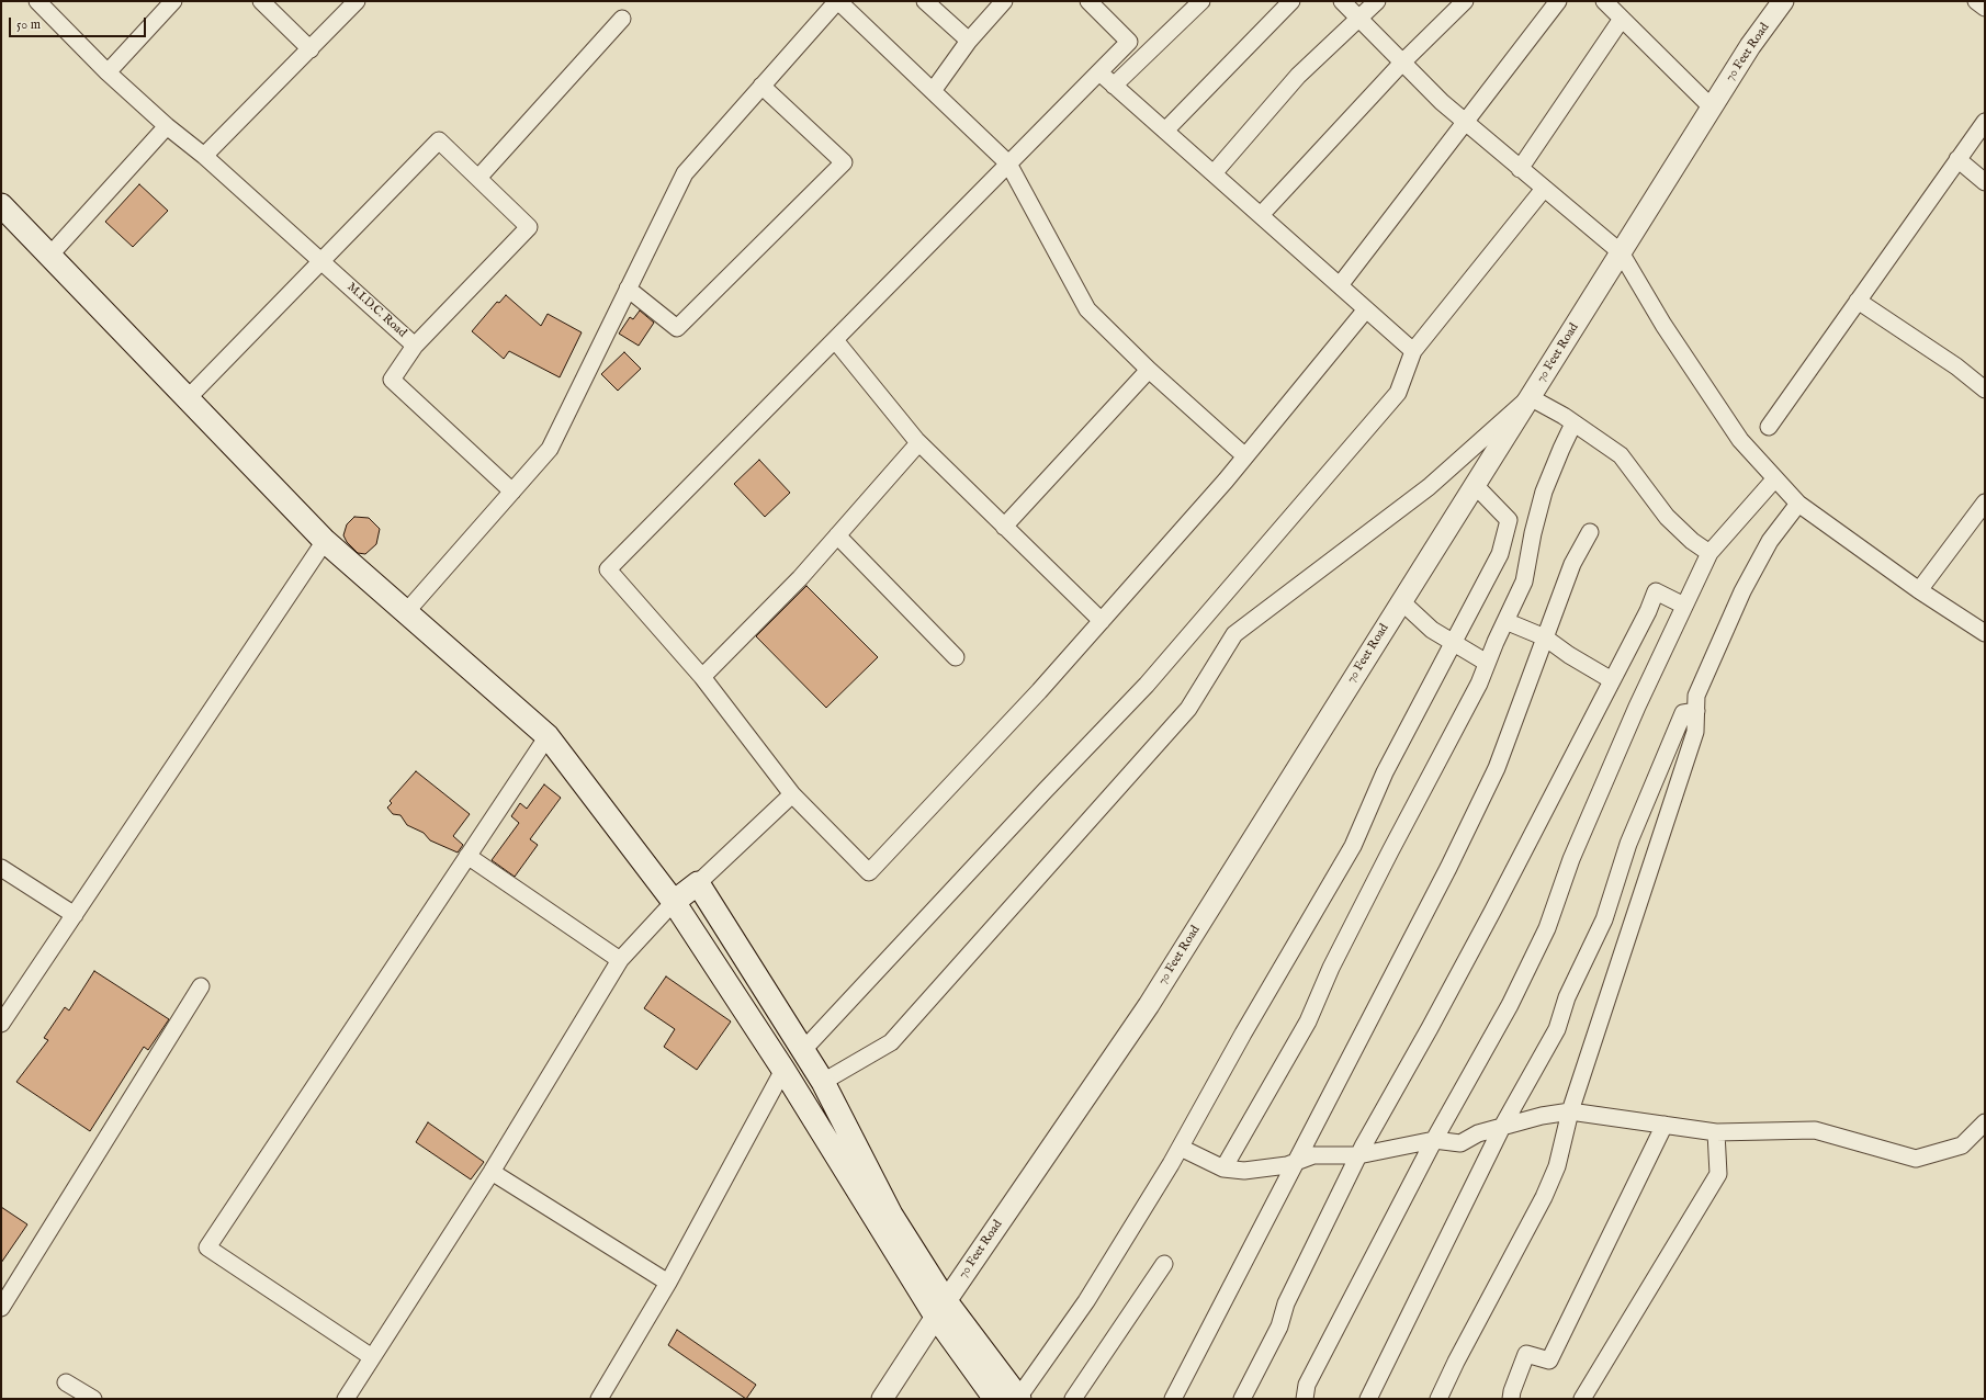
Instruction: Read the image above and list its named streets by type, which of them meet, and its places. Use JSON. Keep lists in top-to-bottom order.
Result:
{
  "streets": {
    "street": ["70 Feet Road", "M.I.D.C. Road"]
  },
  "scale_bar": "50 m"
}
